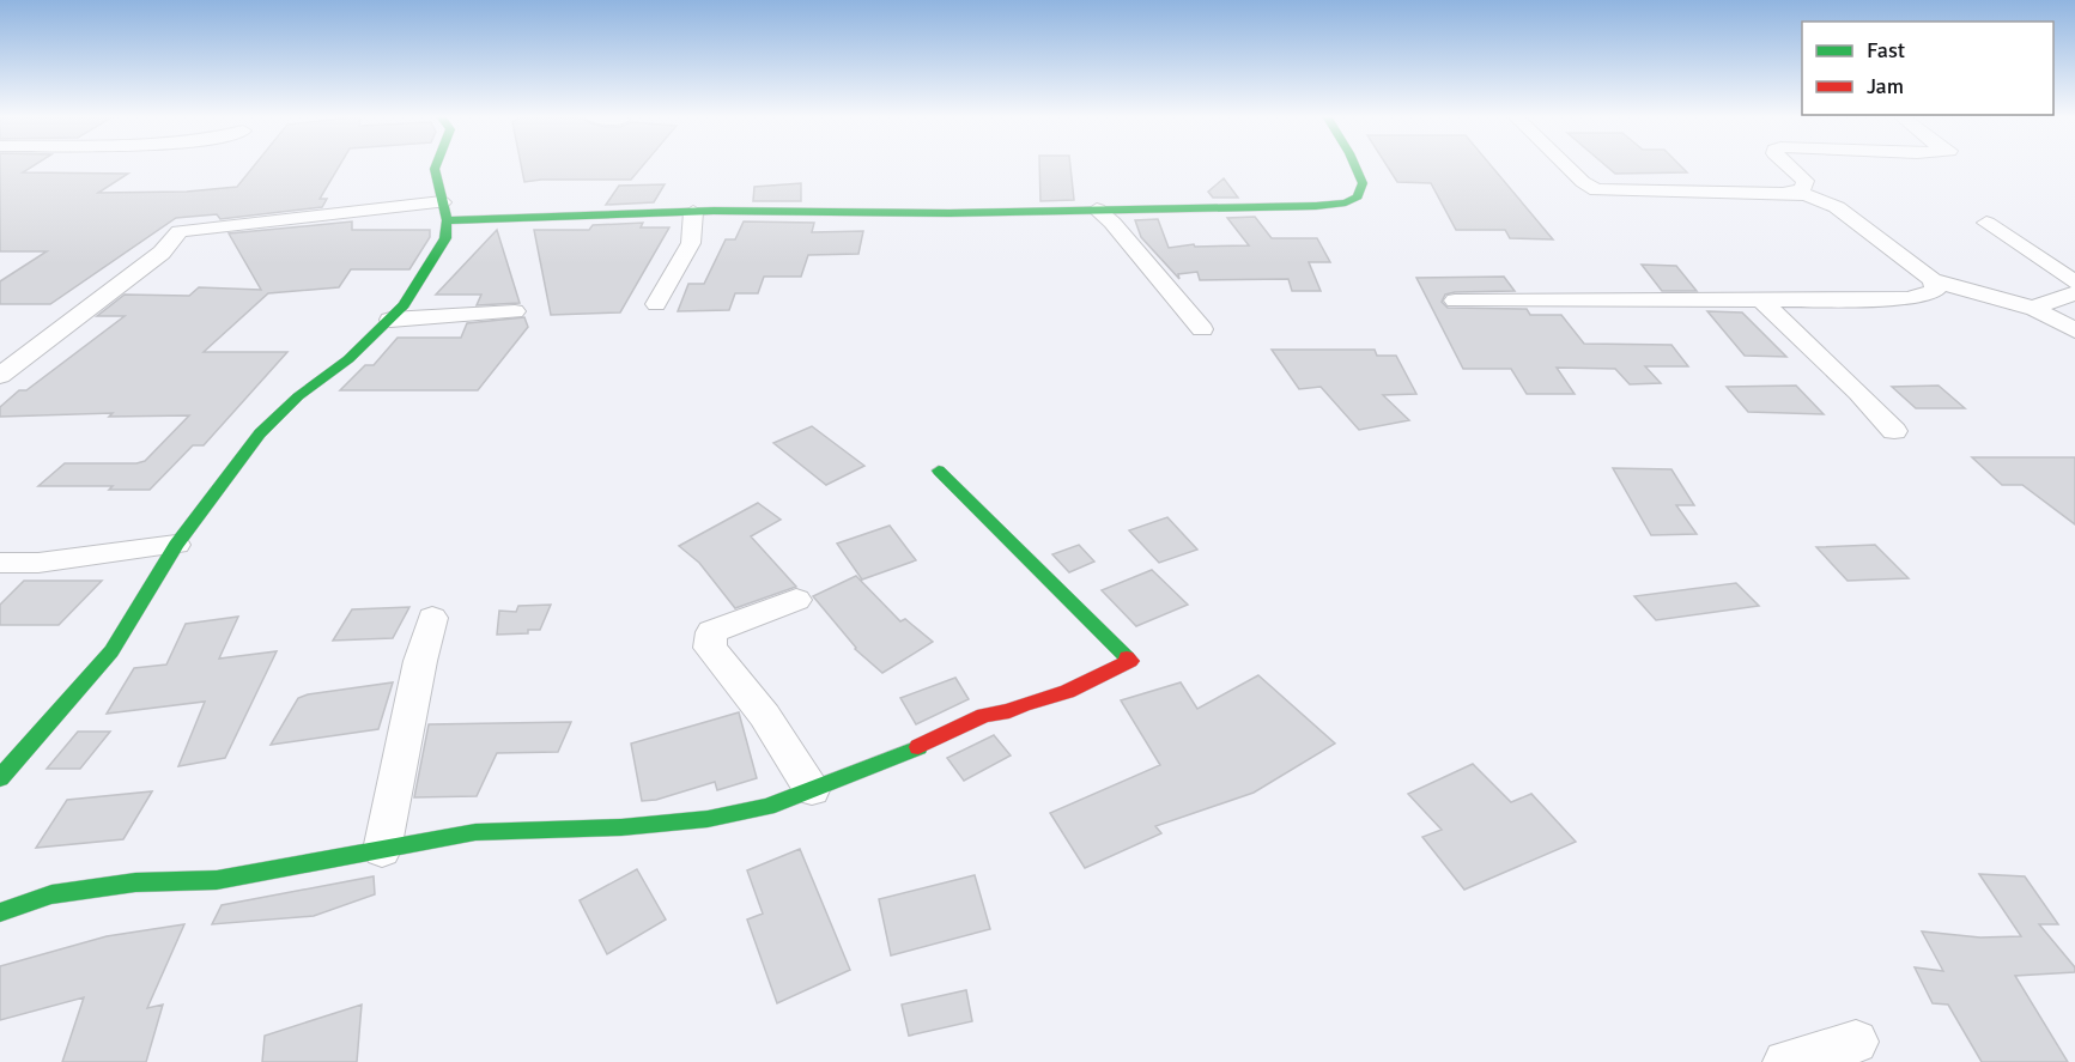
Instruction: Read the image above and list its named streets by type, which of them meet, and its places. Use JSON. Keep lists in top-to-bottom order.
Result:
{
  "legend": ["Fast", "Jam"]
}
